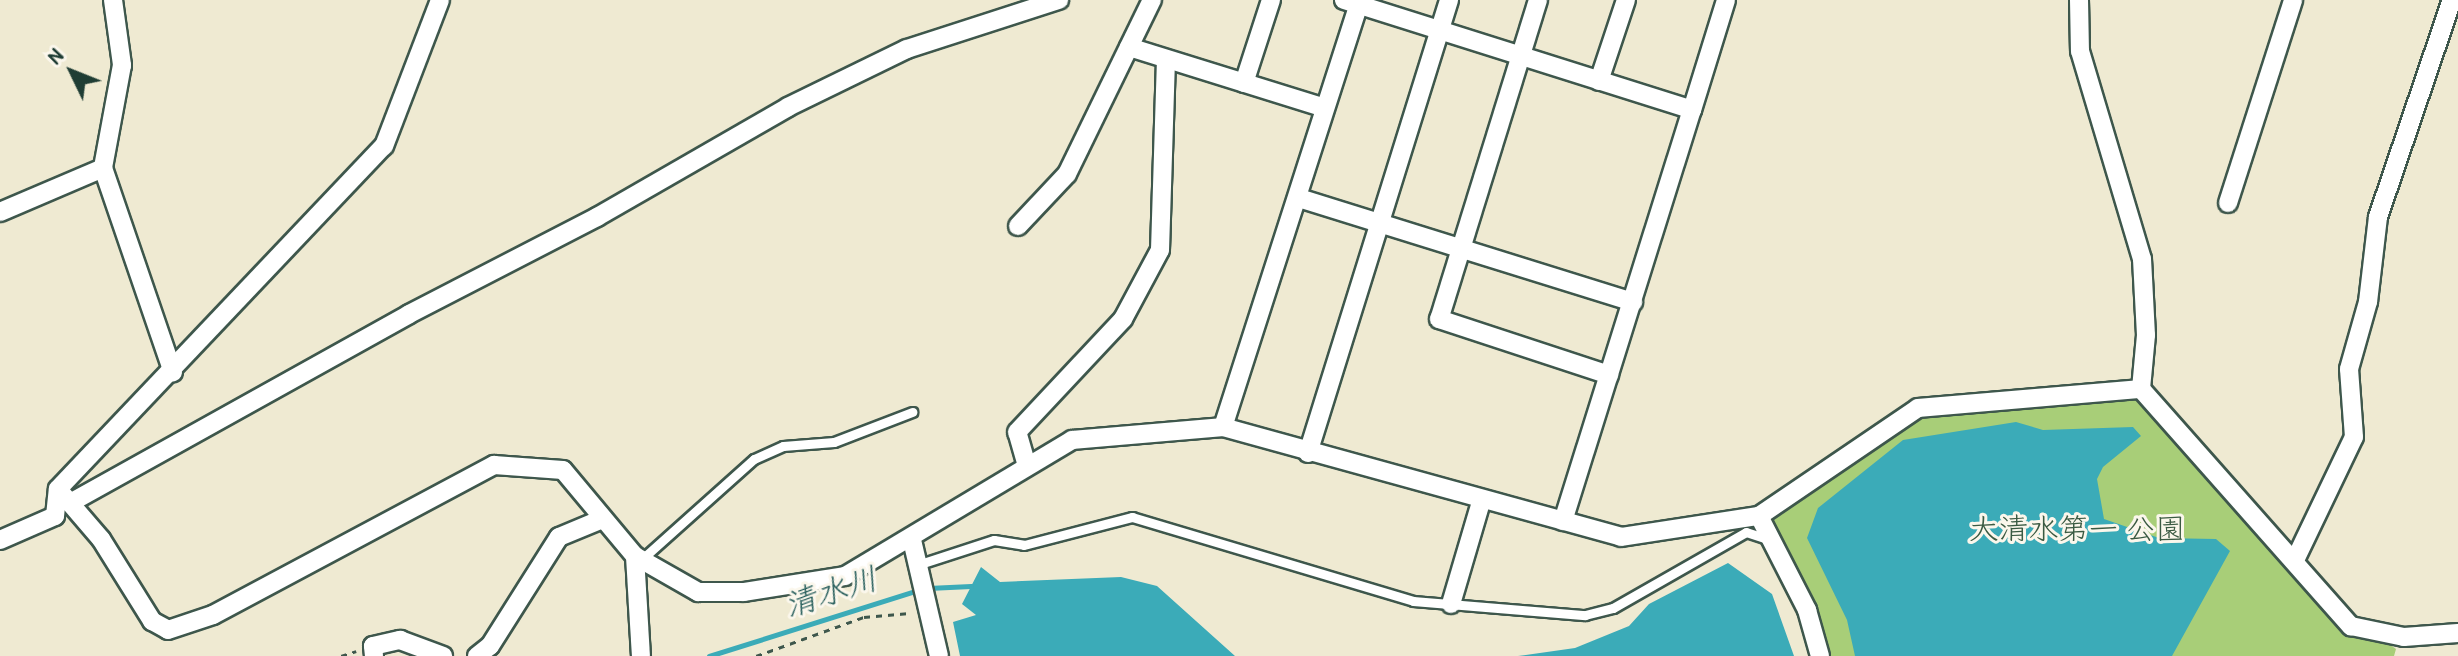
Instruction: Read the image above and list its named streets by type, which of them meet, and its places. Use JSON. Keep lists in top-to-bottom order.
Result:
{
  "water": ["清水川"],
  "parks": ["大清水第一 公園"],
  "north": "top left"
}
